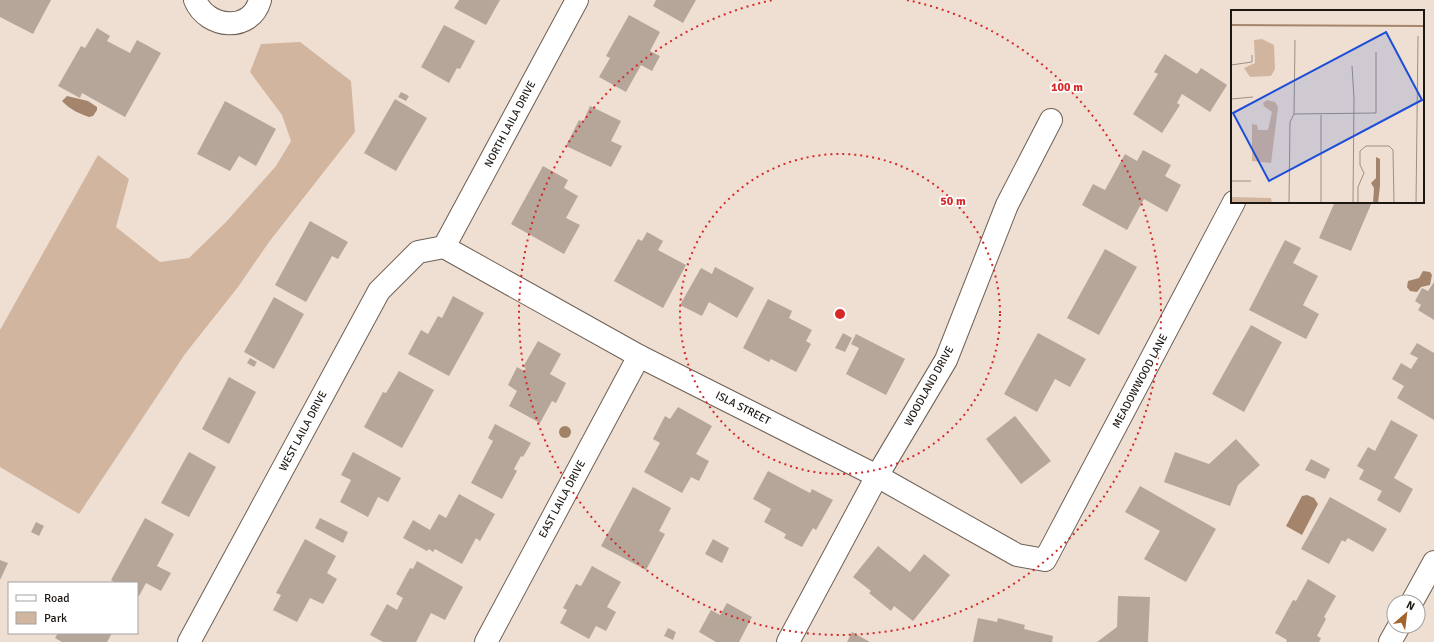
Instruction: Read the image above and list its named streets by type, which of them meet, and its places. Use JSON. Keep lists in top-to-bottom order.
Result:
{
  "streets": {
    "street": [
      "NORTH LAILA DRIVE",
      "MEADOWWOOD LANE",
      "WOODLAND DRIVE",
      "ISLA STREET",
      "WEST LAILA DRIVE",
      "EAST LAILA DRIVE"
    ]
  },
  "crossings": [
    ["NORTH LAILA DRIVE", "ISLA STREET"],
    ["NORTH LAILA DRIVE", "WEST LAILA DRIVE"],
    ["MEADOWWOOD LANE", "ISLA STREET"],
    ["WOODLAND DRIVE", "ISLA STREET"],
    ["ISLA STREET", "WEST LAILA DRIVE"],
    ["ISLA STREET", "EAST LAILA DRIVE"]
  ],
  "legend": ["Road", "Park"],
  "north": "top right",
  "rings": ["100 m", "50 m"]
}
